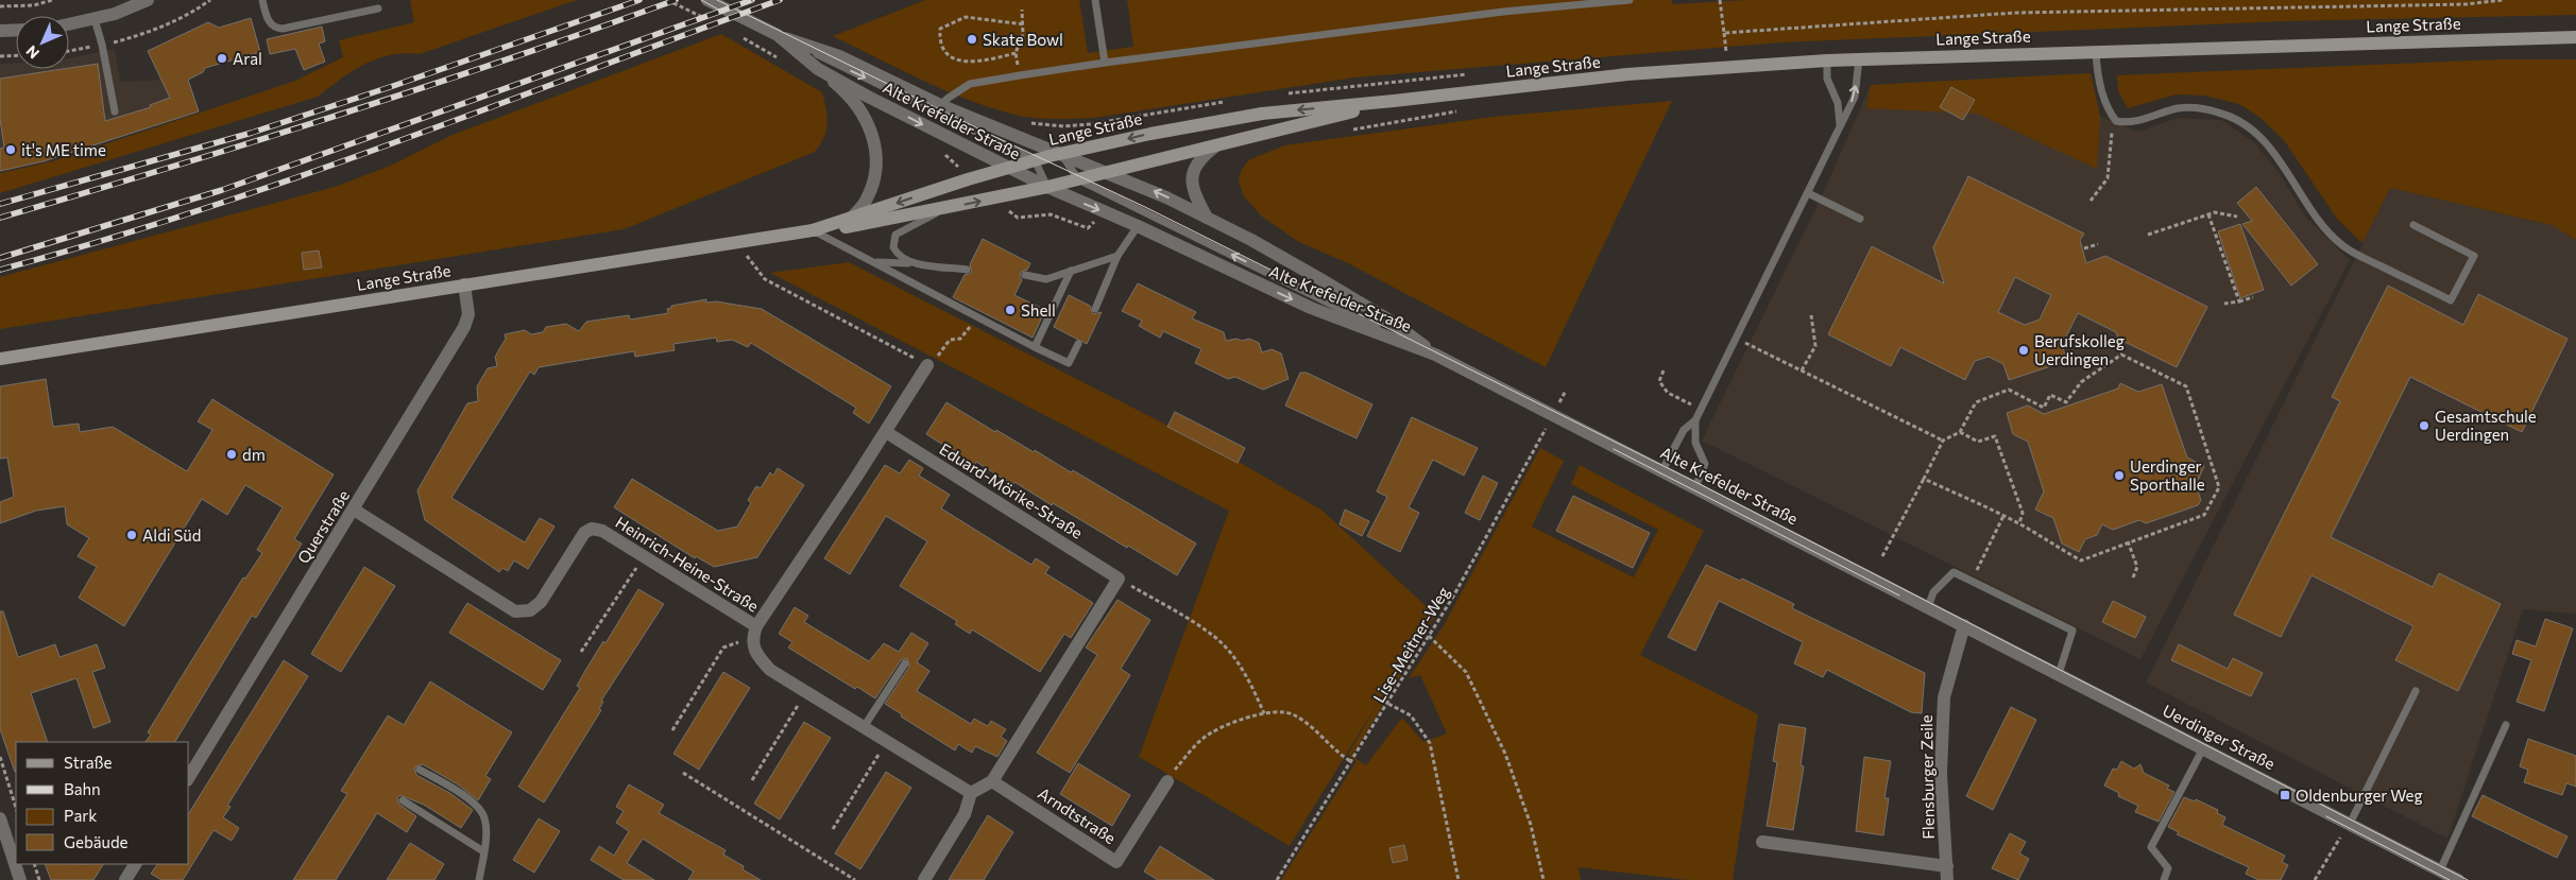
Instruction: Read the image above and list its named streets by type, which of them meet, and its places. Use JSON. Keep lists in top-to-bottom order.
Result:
{
  "streets": {
    "main road": ["Lange Straße"],
    "street": [
      "Alte Krefelder Straße",
      "Eduard-Mörike-Straße",
      "Querstraße",
      "Heinrich-Heine-Straße",
      "Uerdinger Straße",
      "Flensburger Zeile",
      "Arndtstraße"
    ],
    "path": ["Lise-Meitner-Weg"]
  },
  "crossings": [
    ["Lange Straße", "Alte Krefelder Straße"],
    ["Lange Straße", "Querstraße"],
    ["Alte Krefelder Straße", "Lise-Meitner-Weg"],
    ["Alte Krefelder Straße", "Uerdinger Straße"],
    ["Alte Krefelder Straße", "Flensburger Zeile"],
    ["Querstraße", "Heinrich-Heine-Straße"],
    ["Uerdinger Straße", "Flensburger Zeile"]
  ],
  "places": {
    "other": [
      "Skate Bowl",
      "Aral",
      "it's ME time",
      "Shell",
      "Berufskolleg Uerdingen",
      "Gesamtschule Uerdingen",
      "dm",
      "Uerdinger Sporthalle",
      "Aldi Süd"
    ],
    "transit": ["Oldenburger Weg"]
  },
  "legend": [
    "Straße",
    "Bahn",
    "Park",
    "Gebäude"
  ],
  "north": "bottom left"
}
